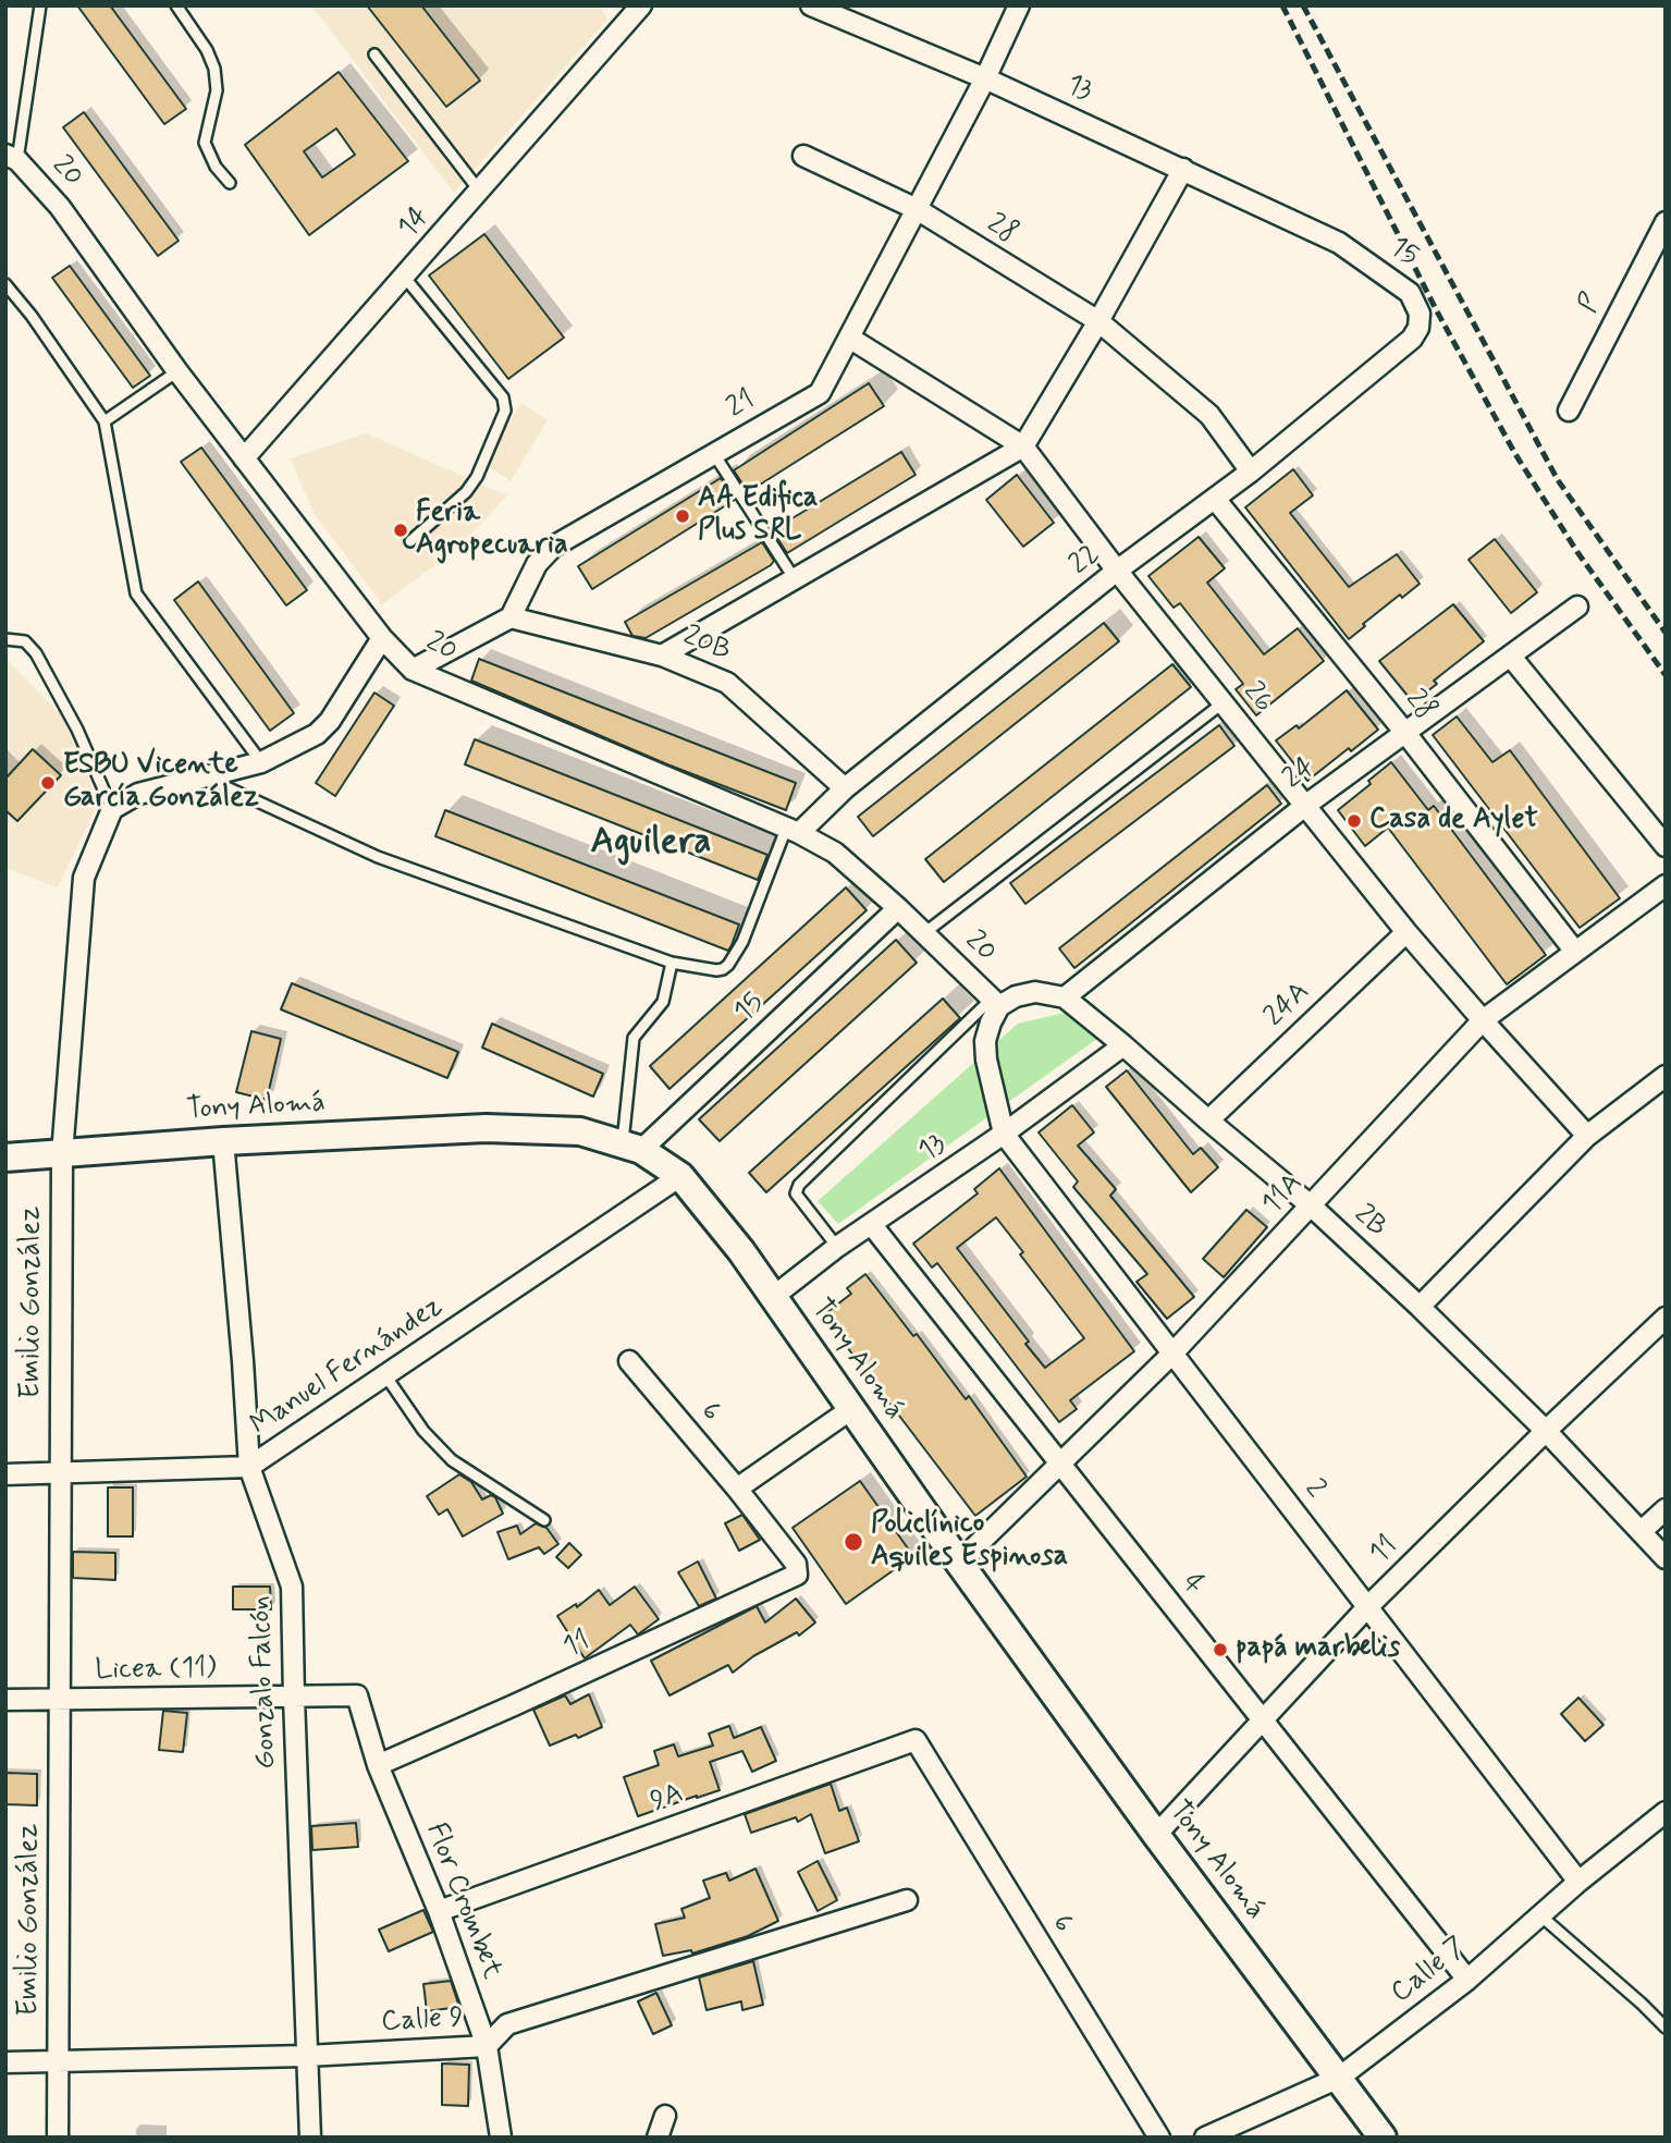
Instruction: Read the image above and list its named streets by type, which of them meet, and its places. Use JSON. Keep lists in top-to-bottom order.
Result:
{
  "streets": {
    "street": [
      "13",
      "20",
      "14",
      "28",
      "15",
      "P",
      "21",
      "22",
      "20B",
      "26",
      "24",
      "24A",
      "Tony Alomá",
      "11A",
      "2B",
      "Emilio González",
      "Manuel Fernández",
      "6",
      "2",
      "11",
      "4",
      "Licea (11)",
      "Gonzalo Falcón",
      "9A",
      "Flor Crombet",
      "Calle 7",
      "Calle 9"
    ]
  },
  "crossings": [
    ["13", "15"],
    ["13", "21"],
    ["13", "Tony Alomá"],
    ["13", "2B"],
    ["13", "2"],
    ["13", "4"],
    ["20", "14"],
    ["20", "15"],
    ["20", "22"],
    ["28", "21"],
    ["28", "22"],
    ["28", "24"],
    ["28", "11A"],
    ["15", "22"],
    ["15", "Tony Alomá"],
    ["21", "20B"],
    ["21", "26"],
    ["22", "20B"],
    ["22", "26"],
    ["26", "24"],
    ["26", "24A"],
    ["26", "11A"],
    ["24", "2B"],
    ["24A", "2B"],
    ["Tony Alomá", "11A"],
    ["Tony Alomá", "Emilio González"],
    ["Tony Alomá", "Manuel Fernández"],
    ["Tony Alomá", "11"],
    ["Tony Alomá", "Gonzalo Falcón"],
    ["Tony Alomá", "Calle 7"],
    ["11A", "2B"],
    ["11A", "2"],
    ["11A", "4"],
    ["2B", "11"],
    ["Emilio González", "Manuel Fernández"],
    ["Emilio González", "Licea (11)"],
    ["Emilio González", "Calle 9"],
    ["Manuel Fernández", "Gonzalo Falcón"],
    ["6", "11"],
    ["6", "9A"],
    ["2", "11"],
    ["2", "Calle 7"],
    ["11", "4"],
    ["11", "Flor Crombet"],
    ["4", "Calle 7"],
    ["Licea (11)", "Gonzalo Falcón"],
    ["Licea (11)", "Flor Crombet"],
    ["Gonzalo Falcón", "Calle 9"],
    ["9A", "Flor Crombet"],
    ["Flor Crombet", "Calle 9"]
  ],
  "districts": ["Aguilera"],
  "places": [
    "AA Edifica Plus SRL",
    "Feria Agropecuaria",
    "ESBU Vicente García González",
    "Casa de Aylet",
    "Policlínico Aquiles Espinosa",
    "papá marbelis"
  ]
}
